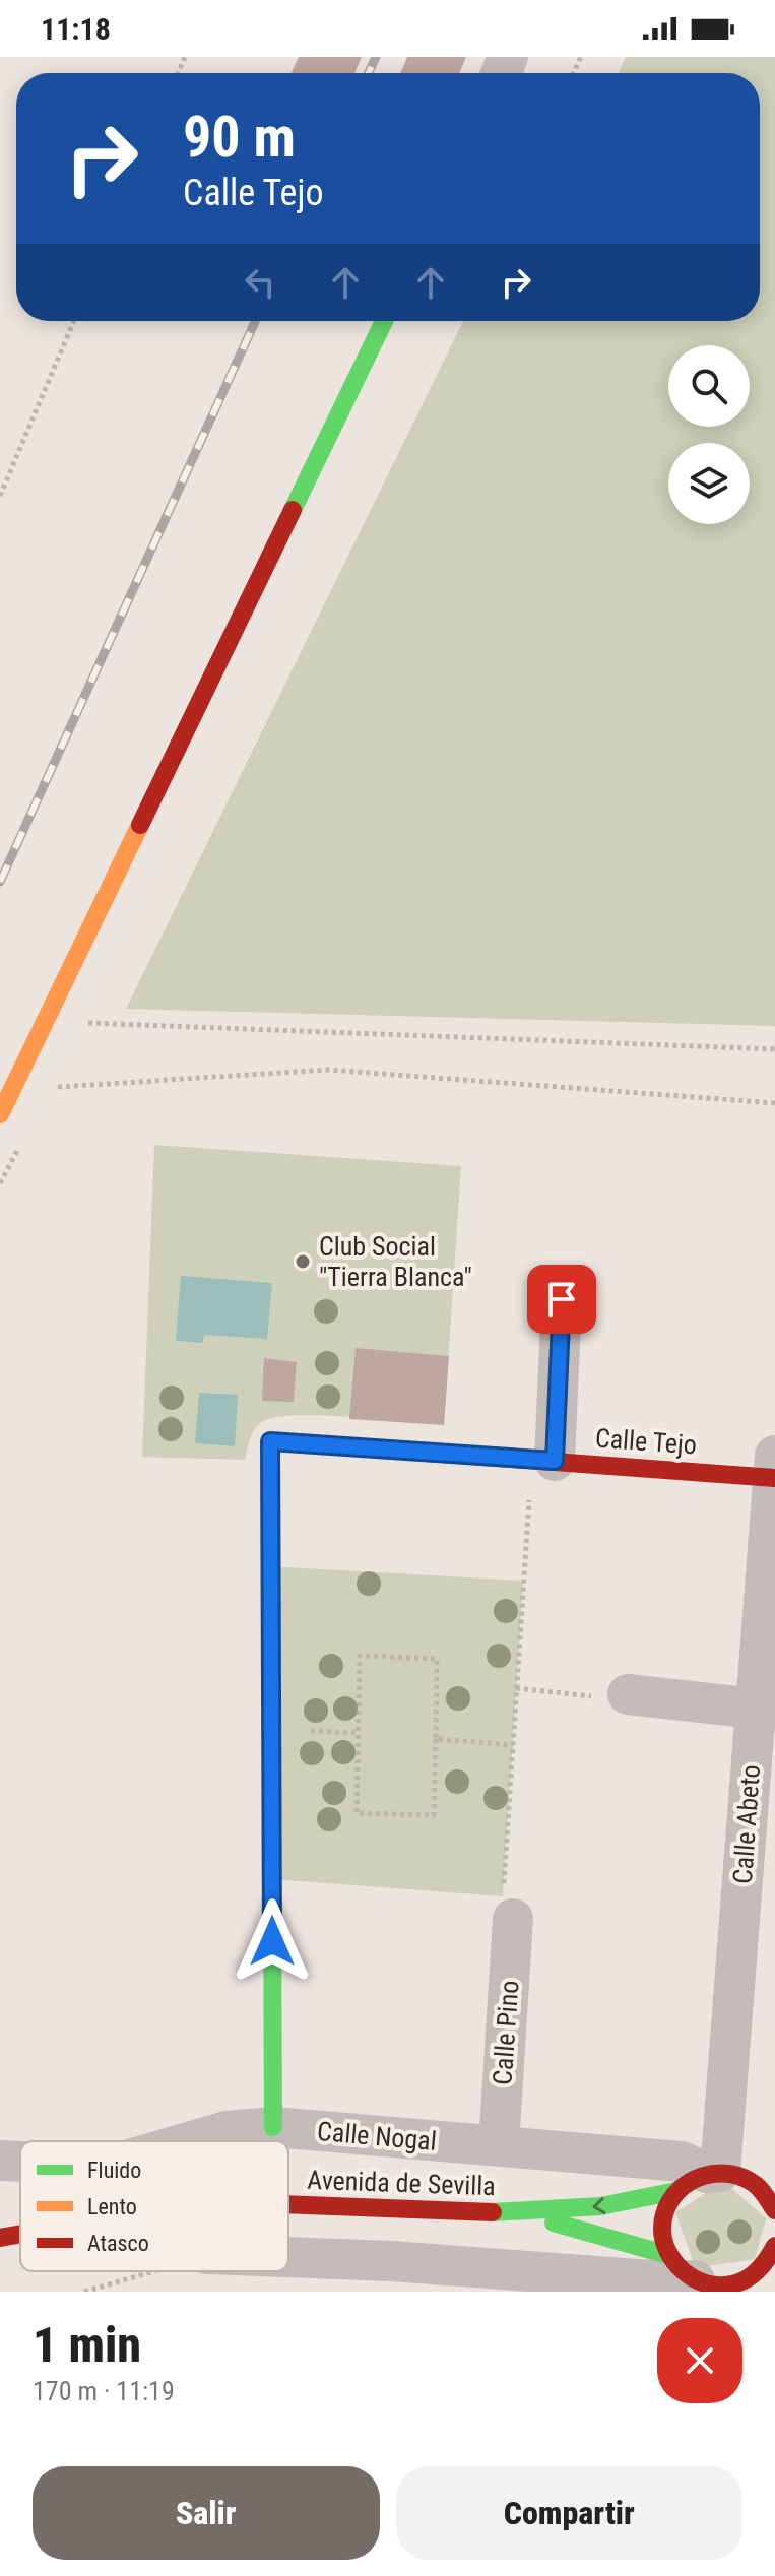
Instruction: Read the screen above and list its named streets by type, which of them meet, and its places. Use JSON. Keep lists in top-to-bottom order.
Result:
{
  "streets": {
    "street": [
      "Calle Tejo",
      "Calle Abeto",
      "Calle Pino",
      "Calle Nogal",
      "Avenida de Sevilla"
    ]
  },
  "crossings": [
    ["Calle Tejo", "Calle Abeto"],
    ["Calle Tejo", "Calle Nogal"],
    ["Calle Abeto", "Calle Nogal"],
    ["Calle Pino", "Calle Nogal"]
  ],
  "places": ["Club Social \"Tierra Blanca\""],
  "legend": ["Fluido", "Lento", "Atasco"],
  "page": {
    "status": "11:18",
    "turn": ["90 m", "Calle Tejo"],
    "heading": ["1 min", "170 m · 11:19"],
    "buttons": ["Salir", "Compartir"]
  }
}
